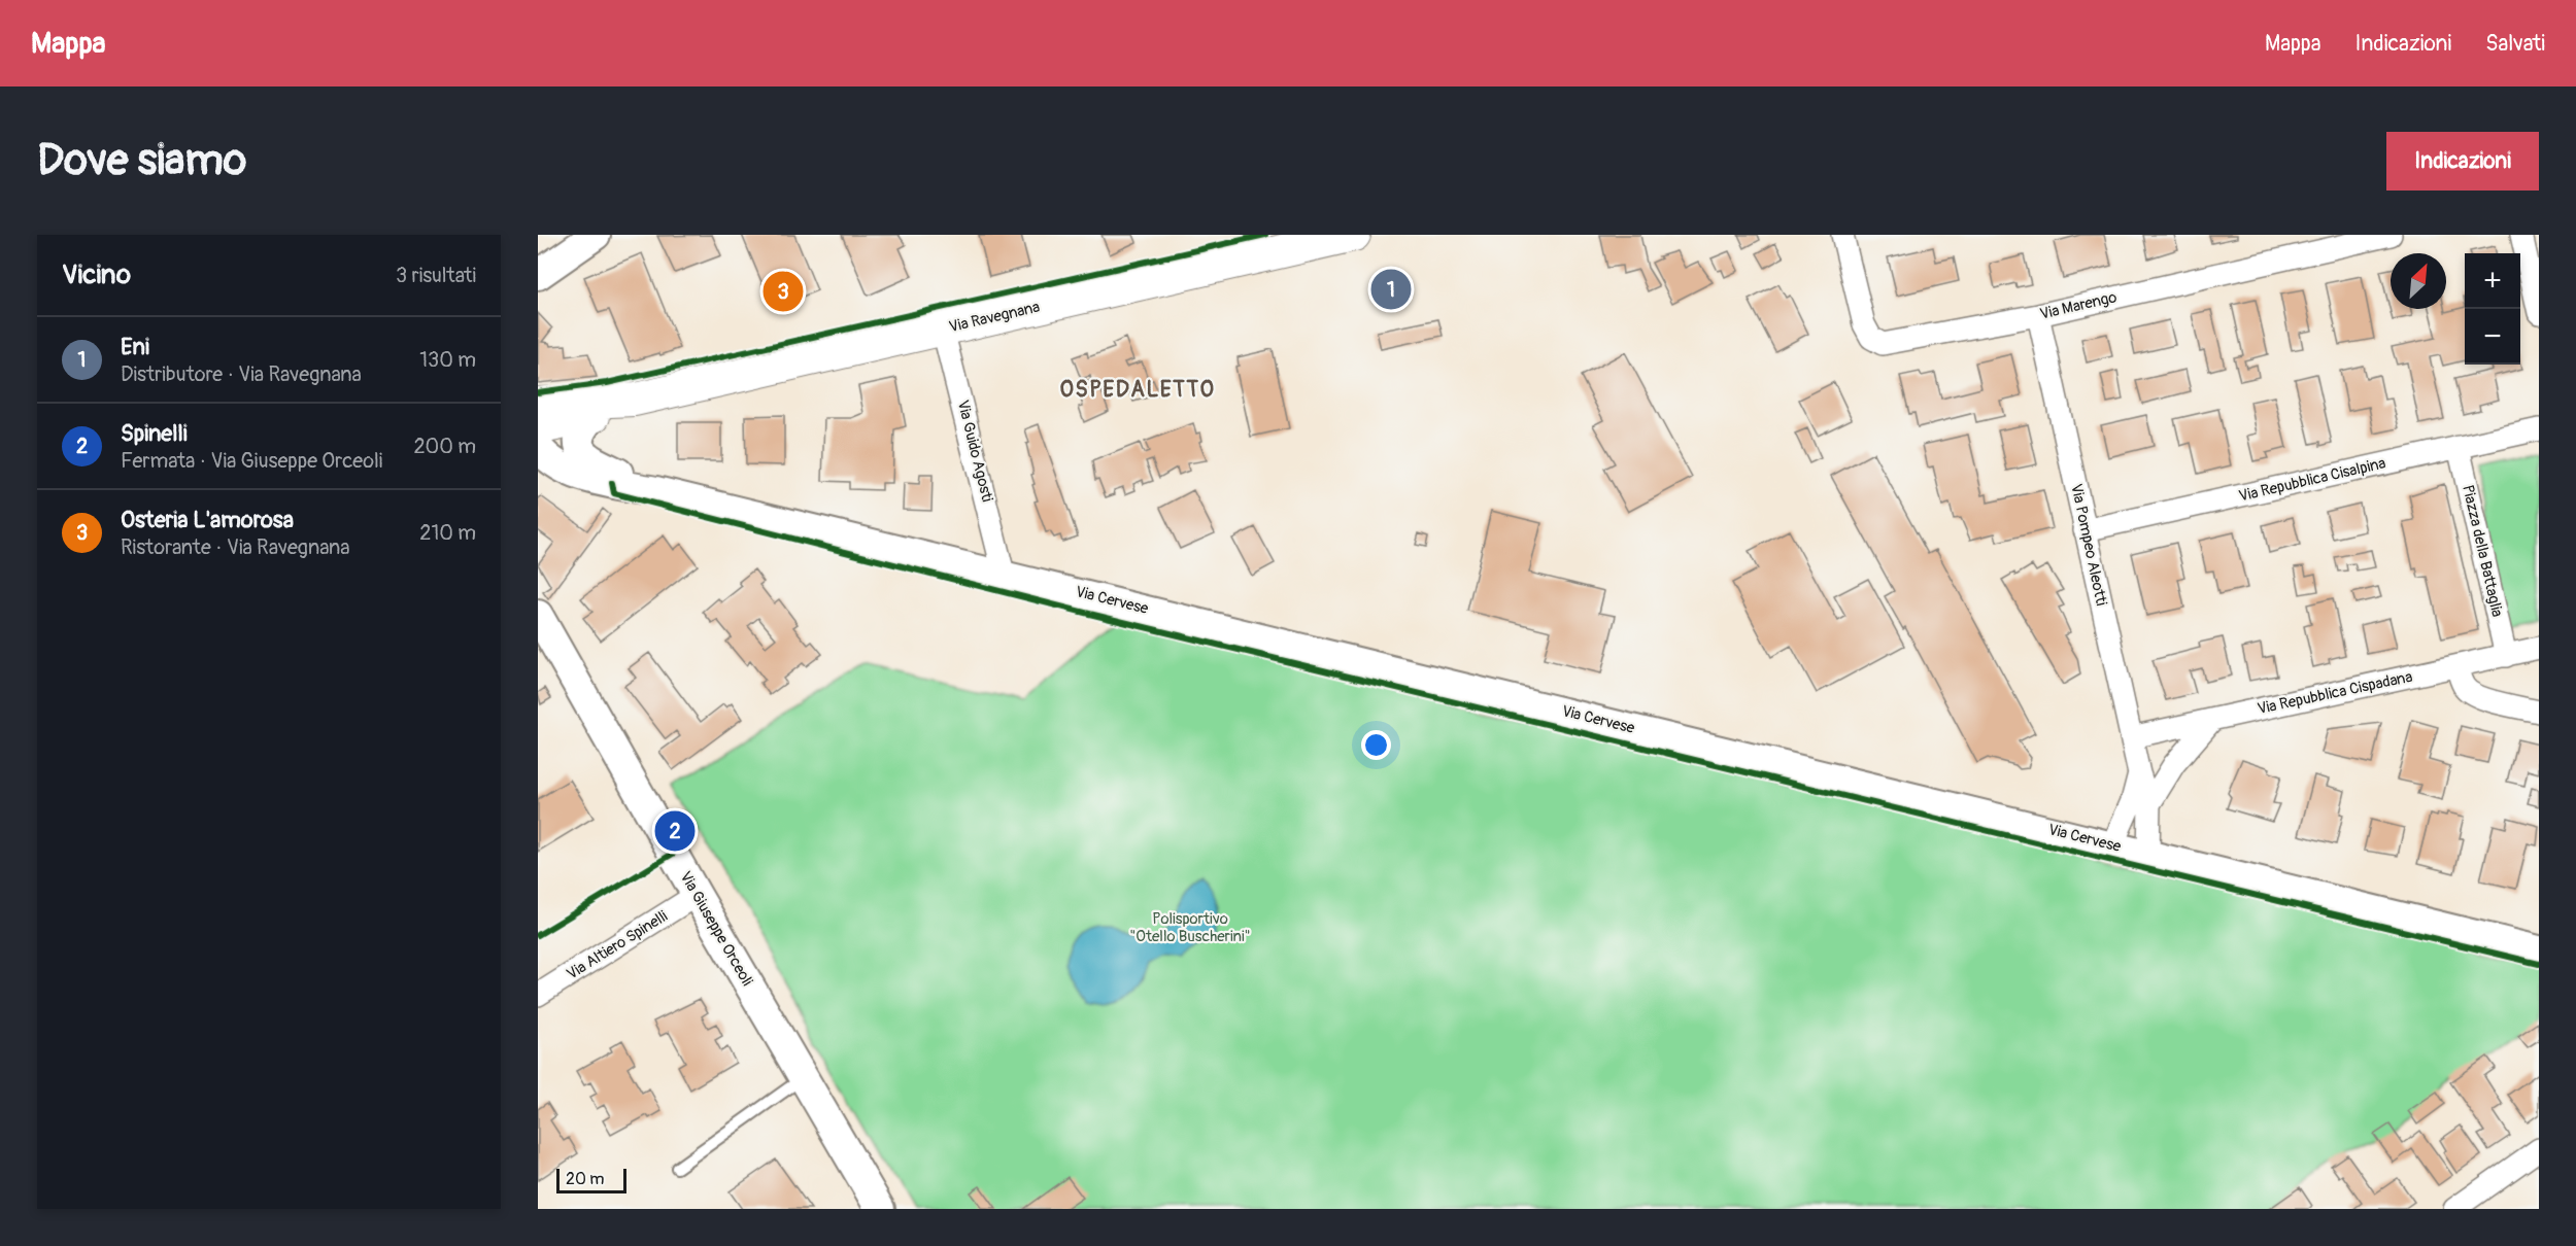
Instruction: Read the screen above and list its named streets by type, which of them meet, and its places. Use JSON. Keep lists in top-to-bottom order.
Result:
{
  "streets": {
    "main road": ["Via Ravegnana", "Via Cervese", "Via Giuseppe Orceoli"],
    "street": [
      "Via Marengo",
      "Via Guido Agosti",
      "Via Repubblica Cisalpina",
      "Via Pompeo Aleotti",
      "Piazza della Battaglia",
      "Via Repubblica Cispadana",
      "Via Altiero Spinelli"
    ]
  },
  "crossings": [
    ["Via Marengo", "Via Pompeo Aleotti"],
    ["Via Ravegnana", "Via Guido Agosti"],
    ["Via Ravegnana", "Via Cervese"],
    ["Via Guido Agosti", "Via Cervese"],
    ["Via Repubblica Cisalpina", "Via Pompeo Aleotti"],
    ["Via Repubblica Cisalpina", "Piazza della Battaglia"],
    ["Via Pompeo Aleotti", "Via Repubblica Cispadana"],
    ["Piazza della Battaglia", "Via Repubblica Cispadana"],
    ["Via Giuseppe Orceoli", "Via Altiero Spinelli"]
  ],
  "districts": ["OSPEDALETTO"],
  "parks": ["Polisportivo \"Otello Buscherini\""],
  "scale_bar": "20 m",
  "north": "top right",
  "page": {
    "header": "Mappa",
    "nav": ["Mappa", "Indicazioni", "Salvati"],
    "buttons": "Indicazioni",
    "title": "Dove siamo",
    "heading": ["Vicino", "3 risultati"],
    "map_buttons": ["+", "−"],
    "pins": ["1", "3", "2"],
    "list": [
      {
        "mark": "1",
        "name": "Eni",
        "note": "Distributore · Via Ravegnana",
        "value": "130 m"
      },
      {
        "mark": "2",
        "name": "Spinelli",
        "note": "Fermata · Via Giuseppe Orceoli",
        "value": "200 m"
      },
      {
        "mark": "3",
        "name": "Osteria L'amorosa",
        "note": "Ristorante · Via Ravegnana",
        "value": "210 m"
      }
    ],
    "scale": "20 m"
  }
}
